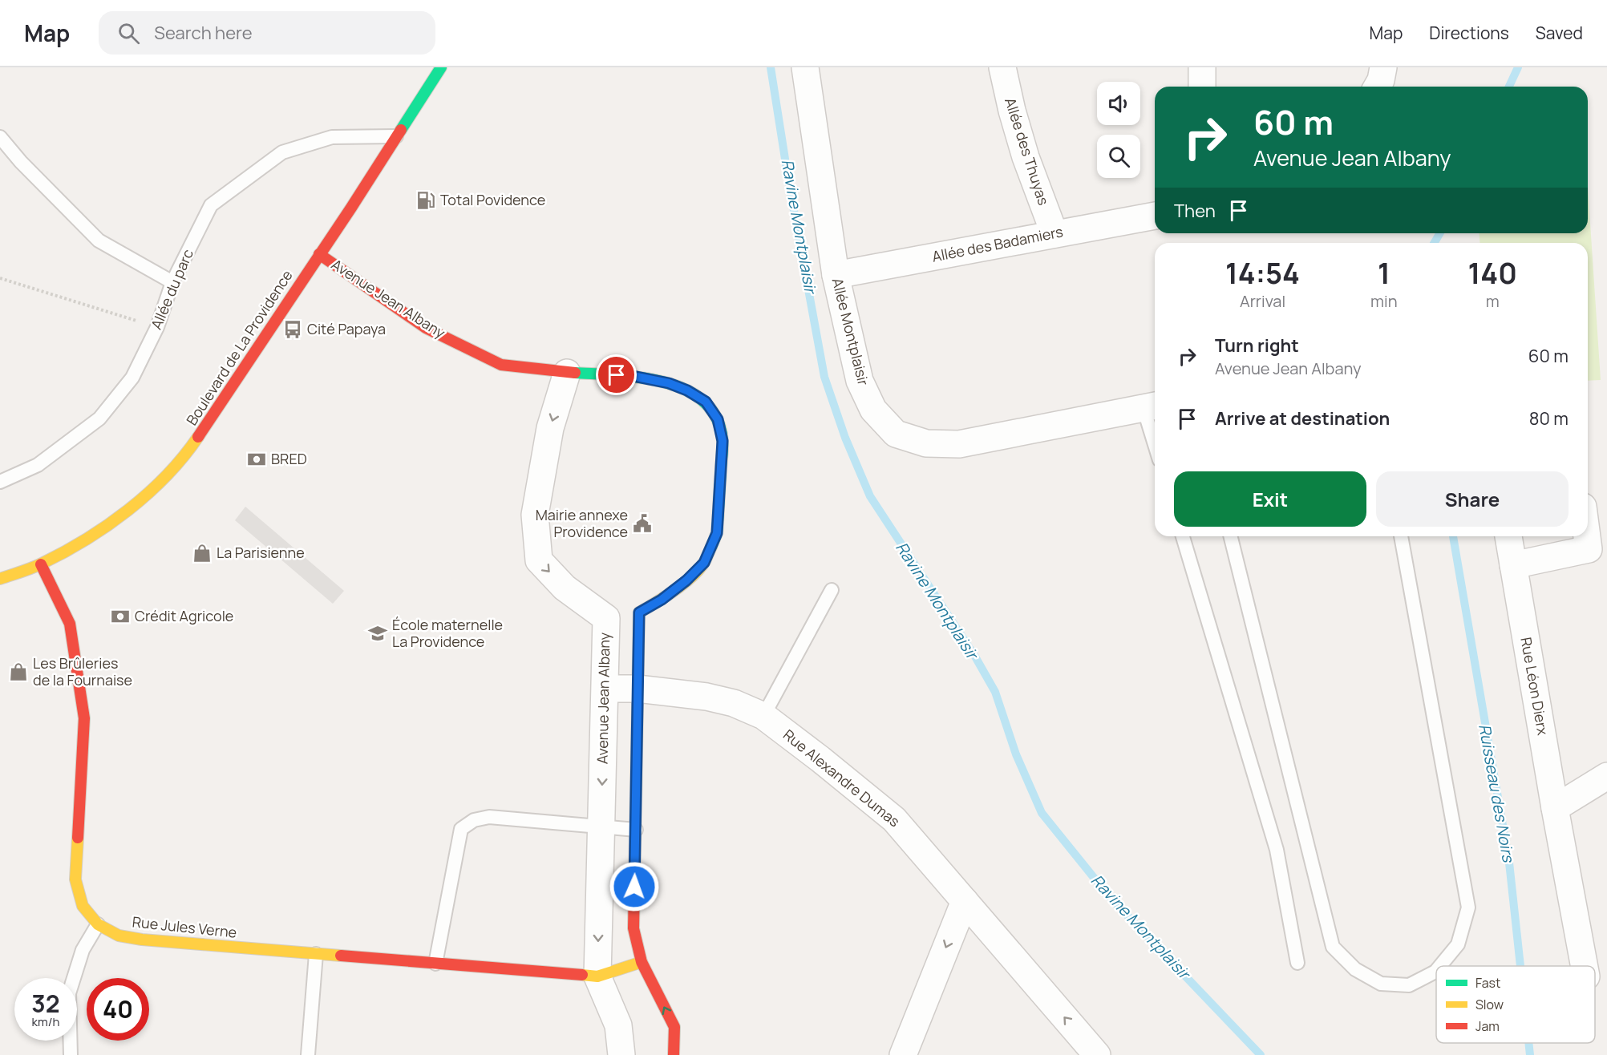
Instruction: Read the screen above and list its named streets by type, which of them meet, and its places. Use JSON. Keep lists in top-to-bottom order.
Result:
{
  "streets": {
    "street": [
      "Allée des Thuyas",
      "Allée des Badamiers",
      "Avenue Jean Albany",
      "Allée Montplaisir",
      "Boulevard de La Providence",
      "Rue Léon Dierx",
      "Rue Alexandre Dumas",
      "Rue Jules Verne"
    ],
    "lane": ["Allée du parc"]
  },
  "crossings": [
    ["Allée des Thuyas", "Allée des Badamiers"],
    ["Allée des Badamiers", "Allée Montplaisir"],
    ["Allée du parc", "Boulevard de La Providence"],
    ["Avenue Jean Albany", "Boulevard de La Providence"],
    ["Avenue Jean Albany", "Rue Alexandre Dumas"],
    ["Avenue Jean Albany", "Rue Jules Verne"],
    ["Boulevard de La Providence", "Rue Jules Verne"]
  ],
  "water": ["Ravine Montplaisir", "Ruisseau des Noirs"],
  "places": {
    "fuel station": ["Total Povidence"],
    "bus stop": ["Cité Papaya"],
    "bank": ["BRED", "Crédit Agricole"],
    "public building": ["Mairie annexe Providence"],
    "shop": ["La Parisienne", "Les Brûleries de la Fournaise"],
    "school or university": ["École maternelle La Providence"]
  },
  "legend": ["Fast", "Slow", "Jam"],
  "page": {
    "header": "Map",
    "search": "Search here",
    "nav": ["Map", "Directions", "Saved"],
    "turn": ["60 m", "Avenue Jean Albany"],
    "then": "Then",
    "eta": [
      "14:54",
      "Arrival",
      "1",
      "min",
      "140",
      "m"
    ],
    "list": [
      {
        "name": "Turn right",
        "note": "Avenue Jean Albany",
        "value": "60 m"
      },
      {
        "name": "Arrive at destination",
        "value": "80 m"
      }
    ],
    "buttons": ["Exit", "Share"],
    "speed": "32 km/h",
    "limit": "40"
  }
}
